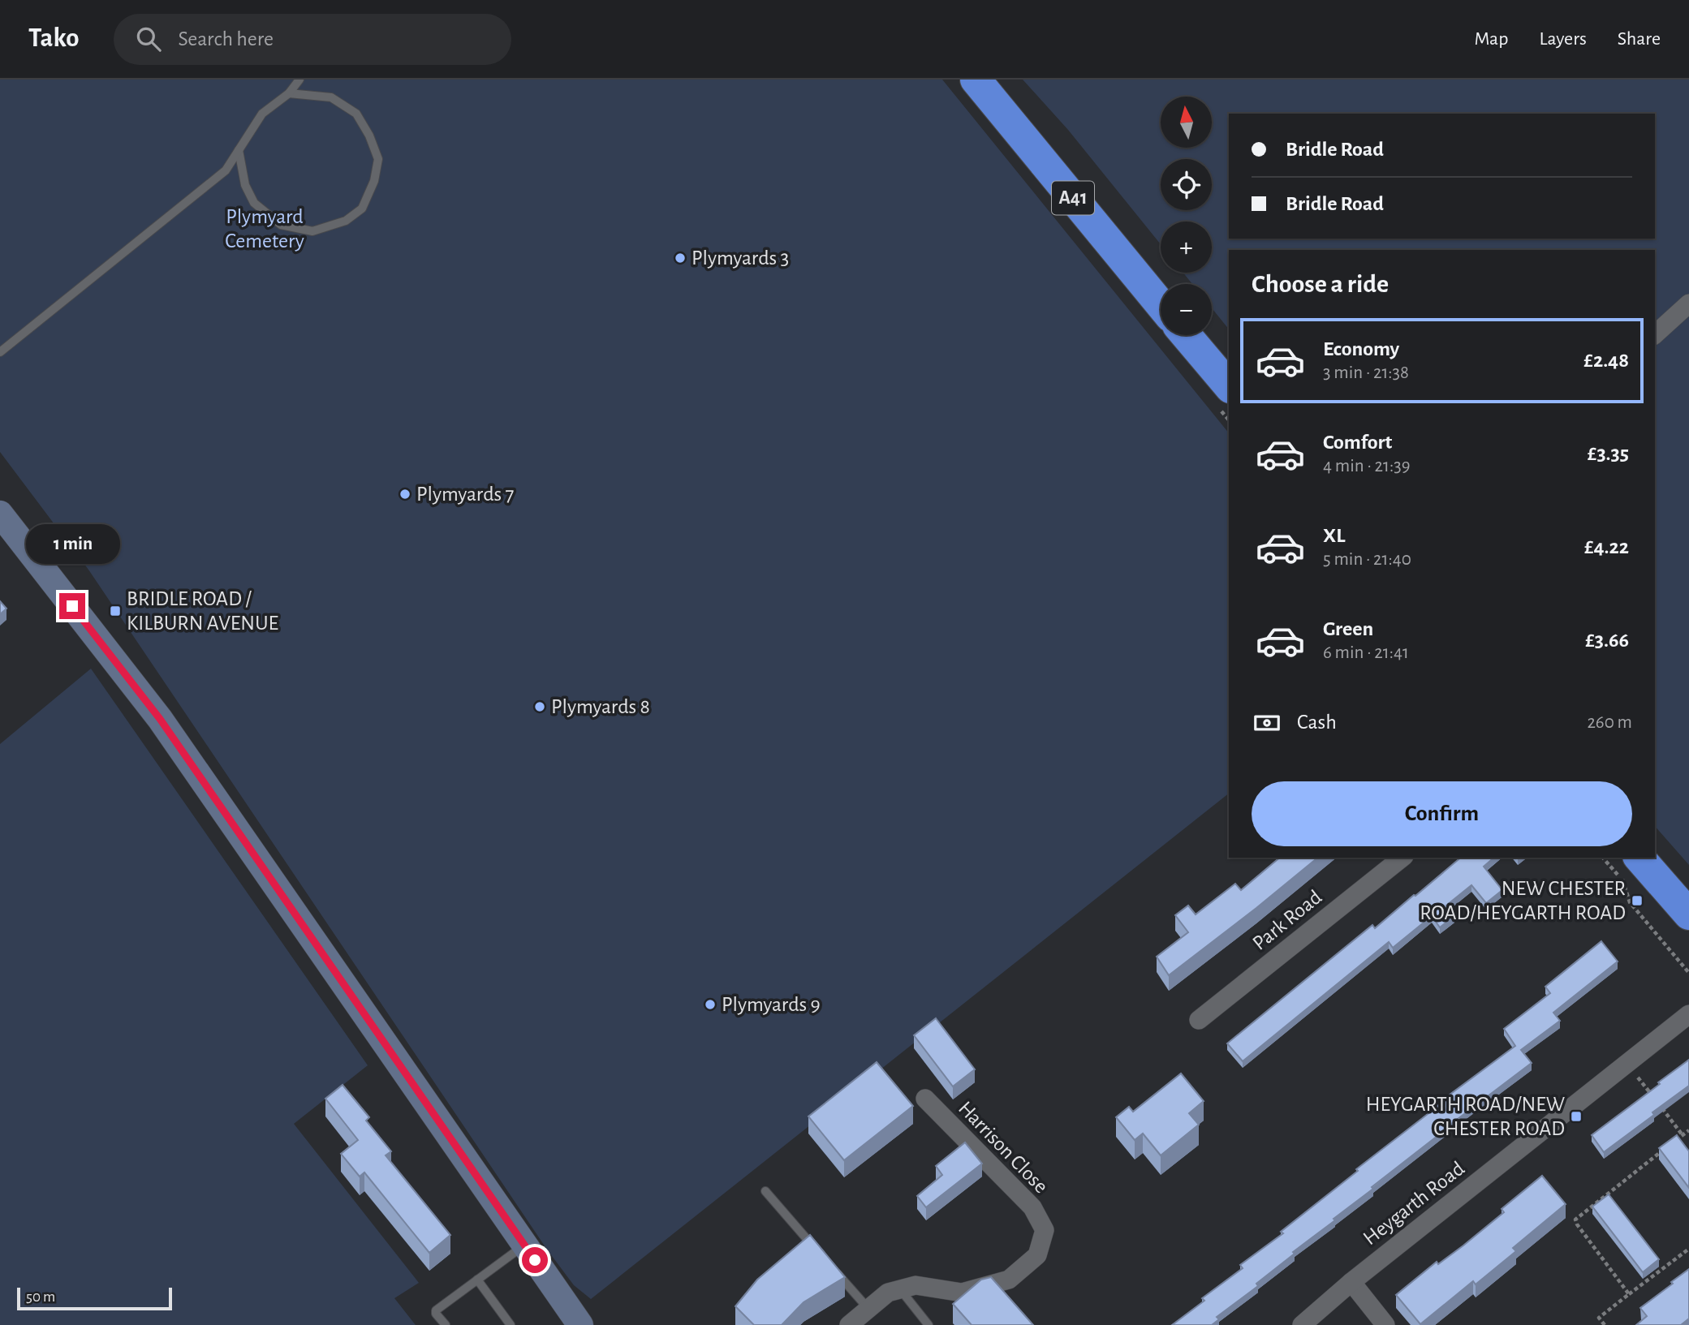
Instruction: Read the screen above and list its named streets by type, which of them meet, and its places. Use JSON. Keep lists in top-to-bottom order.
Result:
{
  "streets": {
    "highway": ["A41"],
    "street": ["Park Road", "Harrison Close", "Heygarth Road"]
  },
  "parks": ["Plymyard Cemetery"],
  "places": {
    "other": [
      "Plymyards 3",
      "Plymyards 7",
      "Plymyards 8",
      "Plymyards 9"
    ],
    "transit": ["BRIDLE ROAD / KILBURN AVENUE", "NEW CHESTER ROAD/HEYGARTH ROAD", "HEYGARTH ROAD/NEW CHESTER ROAD"]
  },
  "scale_bar": "50 m",
  "north": "top",
  "page": {
    "header": "Tako",
    "search": "Search here",
    "nav": ["Map", "Layers", "Share"],
    "map_buttons": ["+", "−"],
    "banner": ["Bridle Road", "Bridle Road"],
    "heading": "Choose a ride",
    "list": [
      {
        "name": "Economy",
        "note": "3 min · 21:38",
        "value": "£2.48"
      },
      {
        "name": "Comfort",
        "note": "4 min · 21:39",
        "value": "£3.35"
      },
      {
        "name": "XL",
        "note": "5 min · 21:40",
        "value": "£4.22"
      },
      {
        "name": "Green",
        "note": "6 min · 21:41",
        "value": "£3.66"
      }
    ],
    "bubble": "1 min",
    "pay": ["Cash", "260 m"],
    "buttons": "Confirm",
    "scale": "50 m"
  }
}
